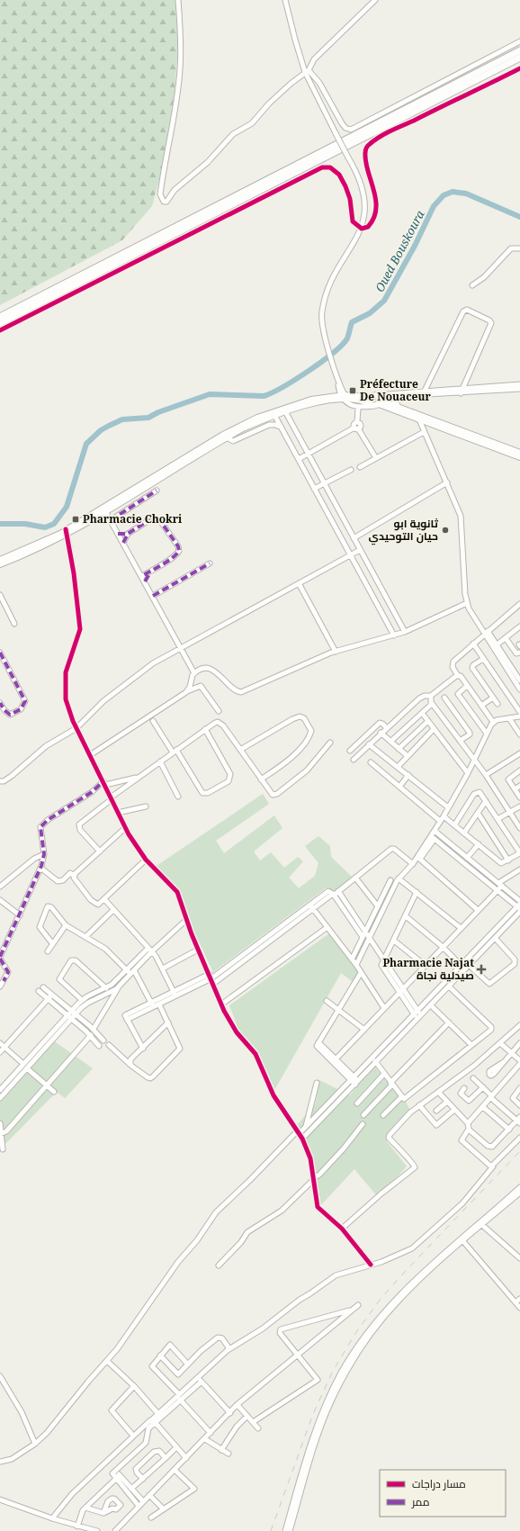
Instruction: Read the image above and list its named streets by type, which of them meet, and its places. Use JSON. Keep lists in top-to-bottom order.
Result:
{
  "water": ["Oued Bouskoura"],
  "places": {
    "transit": ["Préfecture De Nouaceur", "Pharmacie Chokri"],
    "other": ["ثانوية ابو حيان التوحيدي"],
    "health": ["Pharmacie Najat صيدلية نجاة"]
  },
  "legend": ["مسار دراجات", "ممر"]
}
